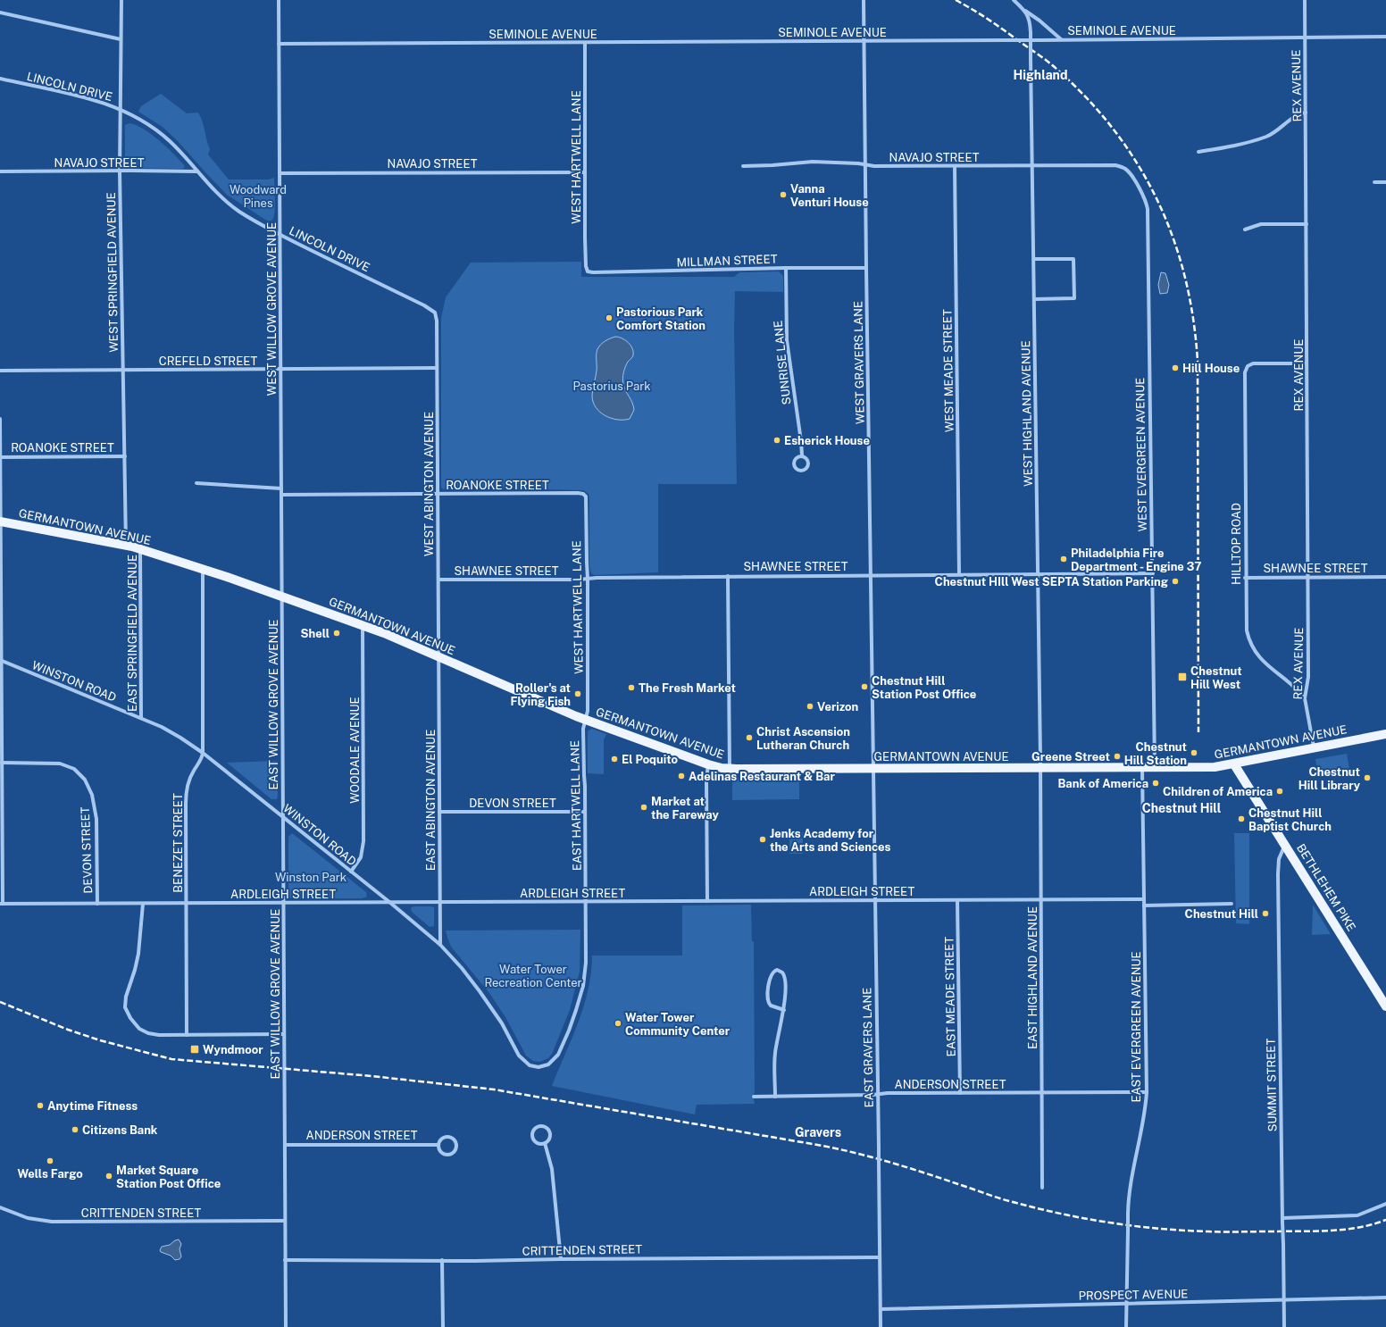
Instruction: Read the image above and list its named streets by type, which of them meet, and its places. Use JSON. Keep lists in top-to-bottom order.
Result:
{
  "streets": {
    "main road": ["GERMANTOWN AVENUE", "BETHLEHEM PIKE"],
    "street": [
      "SEMINOLE AVENUE",
      "REX AVENUE",
      "LINCOLN DRIVE",
      "WEST HARTWELL LANE",
      "NAVAJO STREET",
      "MILLMAN STREET",
      "WEST SPRINGFIELD AVENUE",
      "WEST WILLOW GROVE AVENUE",
      "CREFELD STREET",
      "SUNRISE LANE",
      "WEST GRAVERS LANE",
      "WEST MEADE STREET",
      "WEST HIGHLAND AVENUE",
      "ROANOKE STREET",
      "WEST EVERGREEN AVENUE",
      "WEST ABINGTON AVENUE",
      "HILLTOP ROAD",
      "SHAWNEE STREET",
      "EAST SPRINGFIELD AVENUE",
      "WINSTON ROAD",
      "EAST WILLOW GROVE AVENUE",
      "WOODALE AVENUE",
      "EAST ABINGTON AVENUE",
      "DEVON STREET",
      "EAST HARTWELL LANE",
      "BENEZET STREET",
      "ARDLEIGH STREET",
      "EAST HIGHLAND AVENUE",
      "EAST MEADE STREET",
      "EAST EVERGREEN AVENUE",
      "EAST GRAVERS LANE",
      "ANDERSON STREET",
      "SUMMIT STREET",
      "CRITTENDEN STREET",
      "PROSPECT AVENUE"
    ]
  },
  "crossings": [
    ["SEMINOLE AVENUE", "REX AVENUE"],
    ["SEMINOLE AVENUE", "WEST HARTWELL LANE"],
    ["SEMINOLE AVENUE", "WEST WILLOW GROVE AVENUE"],
    ["SEMINOLE AVENUE", "WEST GRAVERS LANE"],
    ["SEMINOLE AVENUE", "WEST HIGHLAND AVENUE"],
    ["REX AVENUE", "GERMANTOWN AVENUE"],
    ["REX AVENUE", "HILLTOP ROAD"],
    ["REX AVENUE", "SHAWNEE STREET"],
    ["LINCOLN DRIVE", "NAVAJO STREET"],
    ["LINCOLN DRIVE", "WEST SPRINGFIELD AVENUE"],
    ["LINCOLN DRIVE", "WEST WILLOW GROVE AVENUE"],
    ["LINCOLN DRIVE", "WEST ABINGTON AVENUE"],
    ["WEST HARTWELL LANE", "NAVAJO STREET"],
    ["WEST HARTWELL LANE", "MILLMAN STREET"],
    ["WEST HARTWELL LANE", "ROANOKE STREET"],
    ["WEST HARTWELL LANE", "GERMANTOWN AVENUE"],
    ["WEST HARTWELL LANE", "SHAWNEE STREET"],
    ["WEST HARTWELL LANE", "EAST HARTWELL LANE"],
    ["NAVAJO STREET", "WEST SPRINGFIELD AVENUE"],
    ["NAVAJO STREET", "WEST WILLOW GROVE AVENUE"],
    ["NAVAJO STREET", "WEST GRAVERS LANE"],
    ["NAVAJO STREET", "WEST MEADE STREET"],
    ["NAVAJO STREET", "WEST HIGHLAND AVENUE"],
    ["NAVAJO STREET", "WEST EVERGREEN AVENUE"],
    ["MILLMAN STREET", "SUNRISE LANE"],
    ["MILLMAN STREET", "WEST GRAVERS LANE"],
    ["WEST SPRINGFIELD AVENUE", "CREFELD STREET"],
    ["WEST SPRINGFIELD AVENUE", "ROANOKE STREET"],
    ["WEST SPRINGFIELD AVENUE", "GERMANTOWN AVENUE"],
    ["WEST WILLOW GROVE AVENUE", "CREFELD STREET"],
    ["WEST WILLOW GROVE AVENUE", "ROANOKE STREET"],
    ["WEST WILLOW GROVE AVENUE", "GERMANTOWN AVENUE"],
    ["WEST WILLOW GROVE AVENUE", "EAST WILLOW GROVE AVENUE"],
    ["CREFELD STREET", "WEST ABINGTON AVENUE"],
    ["WEST GRAVERS LANE", "GERMANTOWN AVENUE"],
    ["WEST GRAVERS LANE", "SHAWNEE STREET"],
    ["WEST GRAVERS LANE", "EAST GRAVERS LANE"],
    ["WEST MEADE STREET", "SHAWNEE STREET"],
    ["WEST HIGHLAND AVENUE", "GERMANTOWN AVENUE"],
    ["WEST HIGHLAND AVENUE", "SHAWNEE STREET"],
    ["WEST HIGHLAND AVENUE", "EAST HIGHLAND AVENUE"],
    ["ROANOKE STREET", "WEST ABINGTON AVENUE"],
    ["WEST EVERGREEN AVENUE", "GERMANTOWN AVENUE"],
    ["WEST EVERGREEN AVENUE", "SHAWNEE STREET"],
    ["WEST ABINGTON AVENUE", "GERMANTOWN AVENUE"],
    ["WEST ABINGTON AVENUE", "SHAWNEE STREET"],
    ["WEST ABINGTON AVENUE", "EAST ABINGTON AVENUE"],
    ["GERMANTOWN AVENUE", "EAST SPRINGFIELD AVENUE"],
    ["GERMANTOWN AVENUE", "EAST WILLOW GROVE AVENUE"],
    ["GERMANTOWN AVENUE", "WOODALE AVENUE"],
    ["GERMANTOWN AVENUE", "EAST ABINGTON AVENUE"],
    ["GERMANTOWN AVENUE", "EAST HARTWELL LANE"],
    ["GERMANTOWN AVENUE", "BENEZET STREET"],
    ["GERMANTOWN AVENUE", "BETHLEHEM PIKE"],
    ["GERMANTOWN AVENUE", "EAST HIGHLAND AVENUE"],
    ["GERMANTOWN AVENUE", "EAST EVERGREEN AVENUE"],
    ["GERMANTOWN AVENUE", "EAST GRAVERS LANE"],
    ["HILLTOP ROAD", "SHAWNEE STREET"],
    ["EAST SPRINGFIELD AVENUE", "WINSTON ROAD"],
    ["WINSTON ROAD", "EAST WILLOW GROVE AVENUE"],
    ["WINSTON ROAD", "WOODALE AVENUE"],
    ["WINSTON ROAD", "EAST ABINGTON AVENUE"],
    ["WINSTON ROAD", "EAST HARTWELL LANE"],
    ["WINSTON ROAD", "BENEZET STREET"],
    ["WINSTON ROAD", "ARDLEIGH STREET"],
    ["EAST WILLOW GROVE AVENUE", "ARDLEIGH STREET"],
    ["EAST WILLOW GROVE AVENUE", "ANDERSON STREET"],
    ["EAST WILLOW GROVE AVENUE", "CRITTENDEN STREET"],
    ["EAST ABINGTON AVENUE", "DEVON STREET"],
    ["EAST ABINGTON AVENUE", "ARDLEIGH STREET"],
    ["DEVON STREET", "EAST HARTWELL LANE"],
    ["DEVON STREET", "ARDLEIGH STREET"],
    ["EAST HARTWELL LANE", "ARDLEIGH STREET"],
    ["BENEZET STREET", "ARDLEIGH STREET"],
    ["BETHLEHEM PIKE", "SUMMIT STREET"],
    ["ARDLEIGH STREET", "EAST HIGHLAND AVENUE"],
    ["ARDLEIGH STREET", "EAST MEADE STREET"],
    ["ARDLEIGH STREET", "EAST EVERGREEN AVENUE"],
    ["ARDLEIGH STREET", "EAST GRAVERS LANE"],
    ["EAST HIGHLAND AVENUE", "ANDERSON STREET"],
    ["EAST MEADE STREET", "ANDERSON STREET"],
    ["EAST EVERGREEN AVENUE", "ANDERSON STREET"],
    ["EAST EVERGREEN AVENUE", "PROSPECT AVENUE"],
    ["EAST GRAVERS LANE", "ANDERSON STREET"],
    ["EAST GRAVERS LANE", "CRITTENDEN STREET"],
    ["EAST GRAVERS LANE", "PROSPECT AVENUE"],
    ["SUMMIT STREET", "PROSPECT AVENUE"]
  ],
  "districts": ["Highland", "Chestnut Hill", "Gravers"],
  "parks": [
    "Woodward Pines",
    "Pastorius Park",
    "Winston Park",
    "Water Tower Recreation Center"
  ],
  "places": {
    "other": [
      "Vanna Venturi House",
      "Pastorious Park Comfort Station",
      "Hill House",
      "Esherick House",
      "Philadelphia Fire Department - Engine 37",
      "Chestnut HIll West SEPTA Station Parking",
      "Shell",
      "Chestnut Hill Station Post Office",
      "The Fresh Market",
      "Roller's at Flying Fish",
      "Verizon",
      "Christ Ascension Lutheran Church",
      "Chestnut Hill Station",
      "Greene Street",
      "El Poquito",
      "Adelinas Restaurant & Bar",
      "Chestnut Hill Library",
      "Bank of America",
      "Children of America",
      "Market at the Fareway",
      "Chestnut Hill Baptist Church",
      "Jenks Academy for the Arts and Sciences",
      "Chestnut Hill",
      "Water Tower Community Center",
      "Anytime Fitness",
      "Citizens Bank",
      "Wells Fargo",
      "Market Square Station Post Office"
    ],
    "transit": ["Chestnut Hill West", "Wyndmoor"]
  }
}
